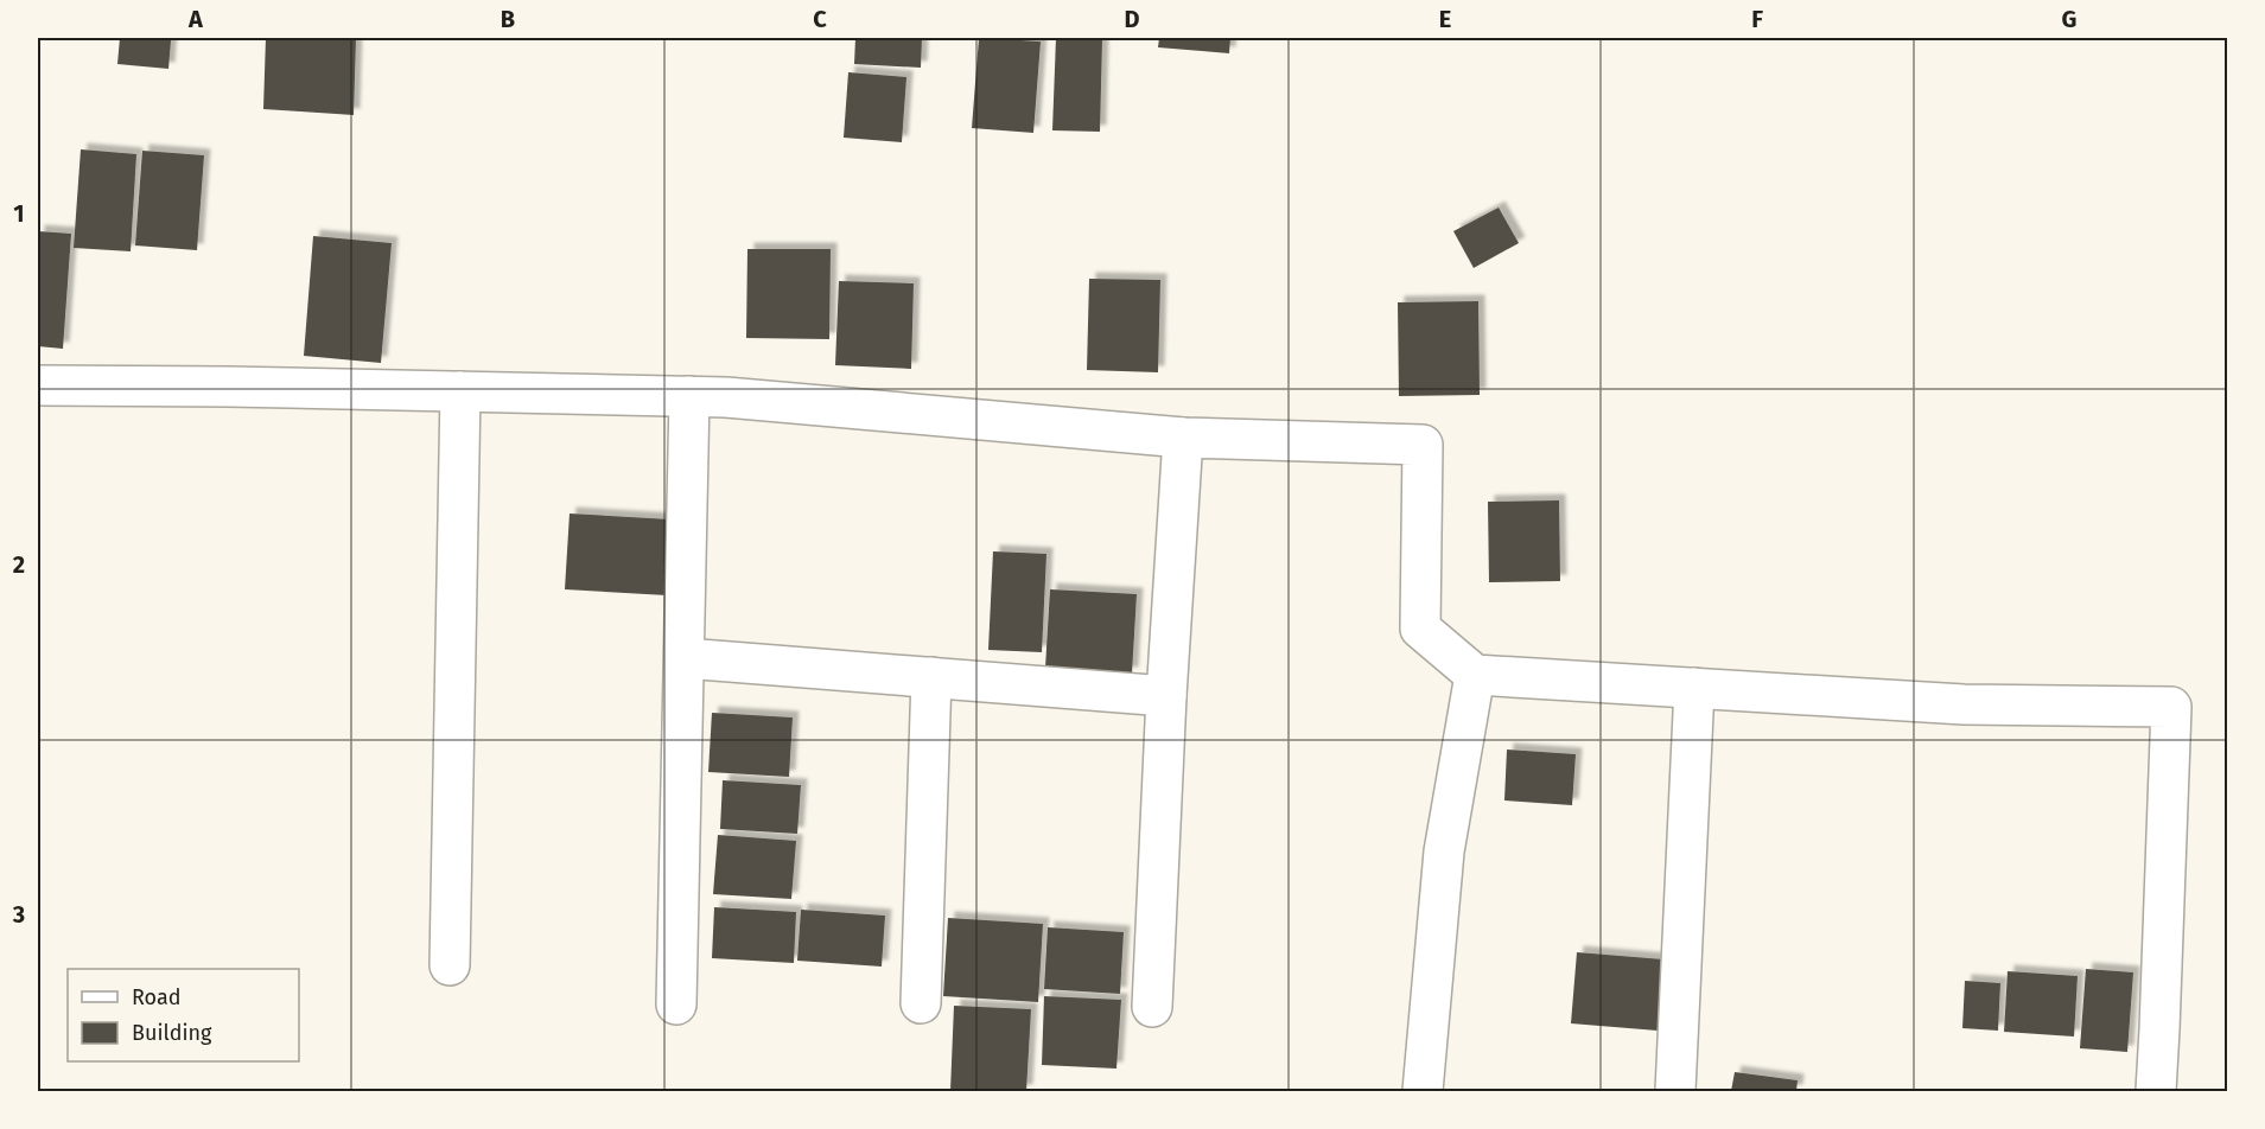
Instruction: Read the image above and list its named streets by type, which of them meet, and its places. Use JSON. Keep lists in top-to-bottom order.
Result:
{
  "legend": ["Road", "Building"],
  "grid": {
    "columns": [
      "A",
      "B",
      "C",
      "D",
      "E",
      "F",
      "G"
    ],
    "rows": ["1", "2", "3"]
  }
}
